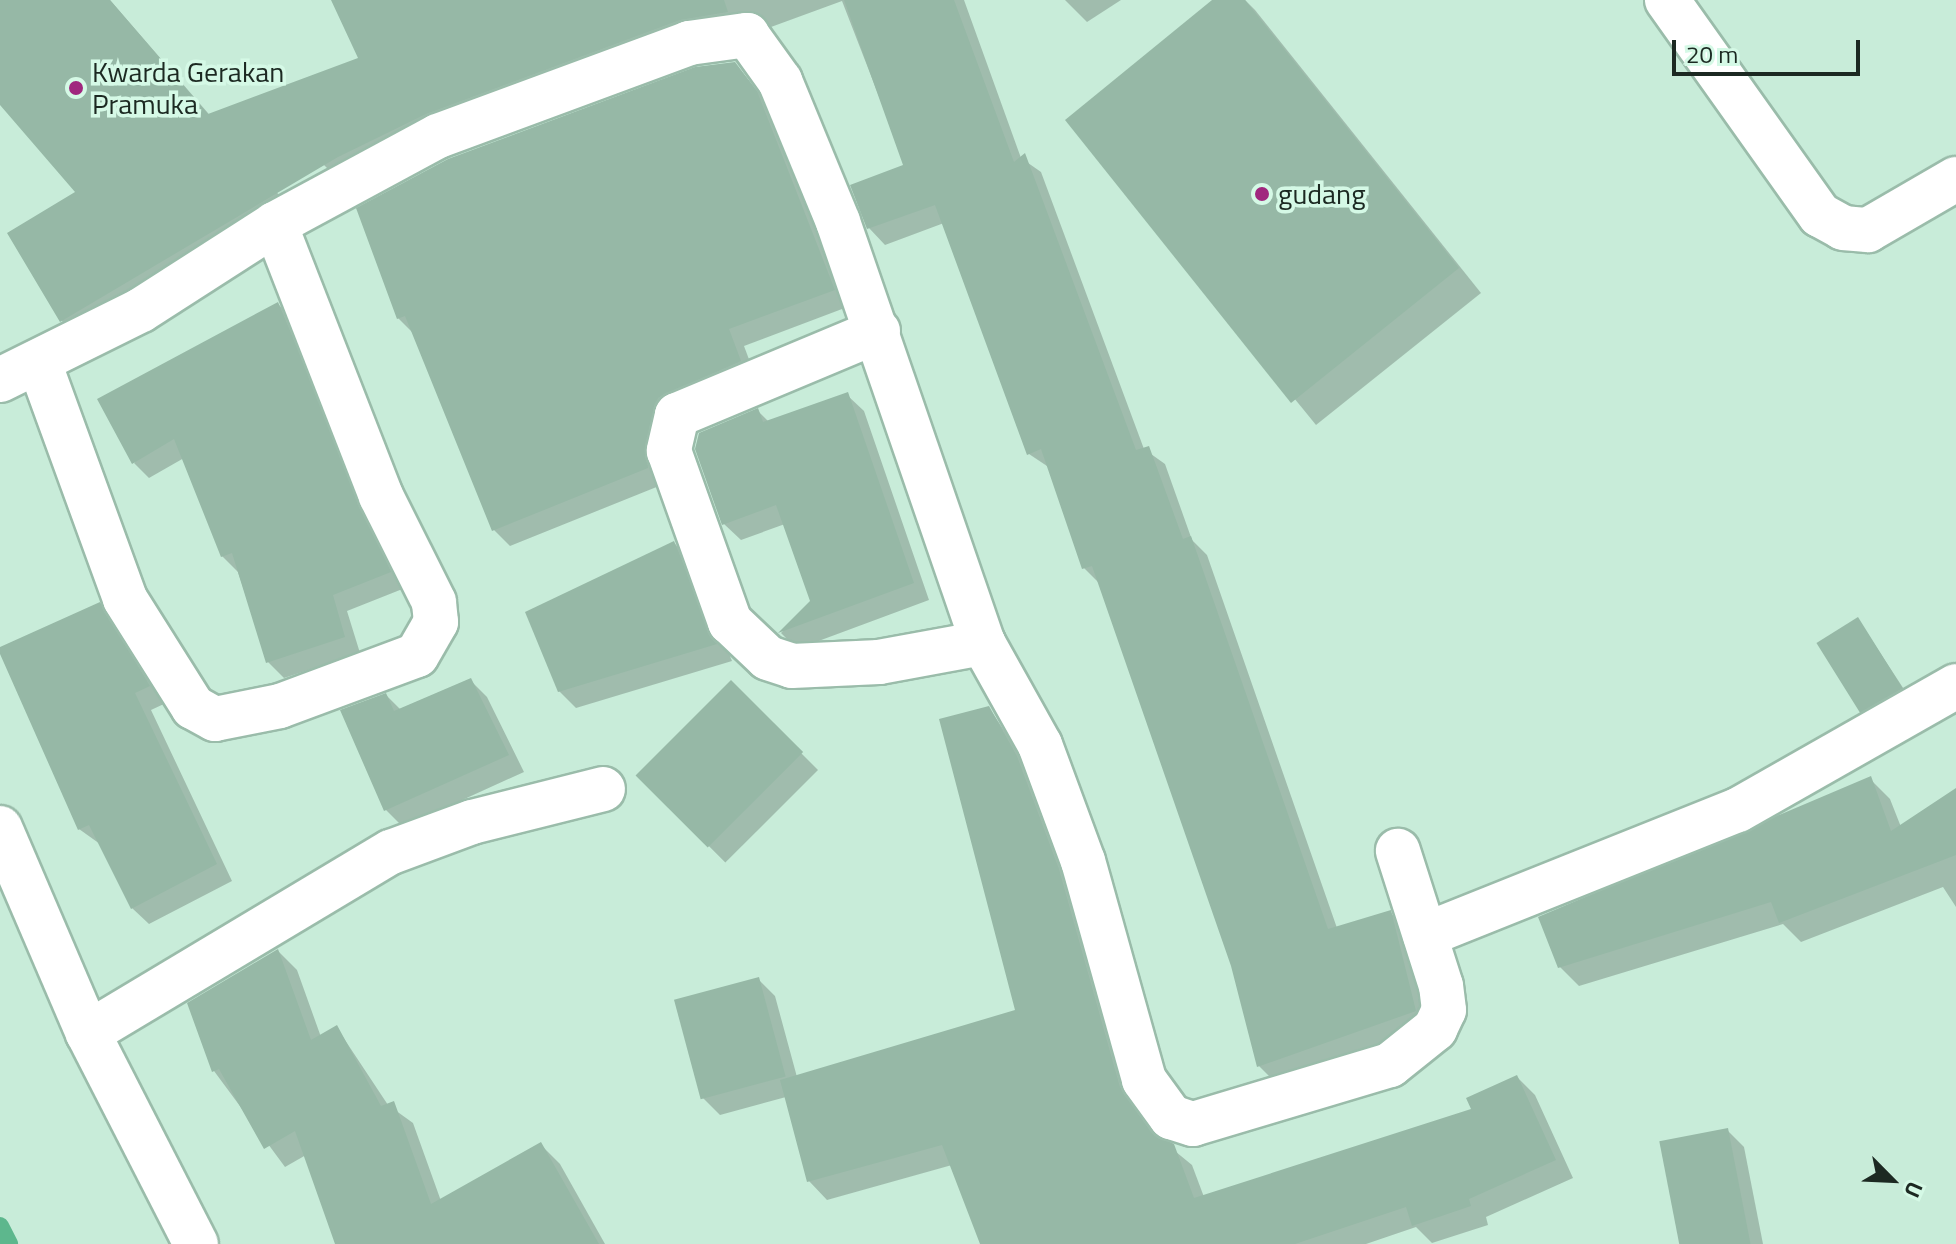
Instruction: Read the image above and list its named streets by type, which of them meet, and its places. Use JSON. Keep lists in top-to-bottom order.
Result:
{
  "places": ["Kwarda Gerakan Pramuka", "gudang"],
  "scale_bar": "20 m",
  "north": "bottom right"
}
